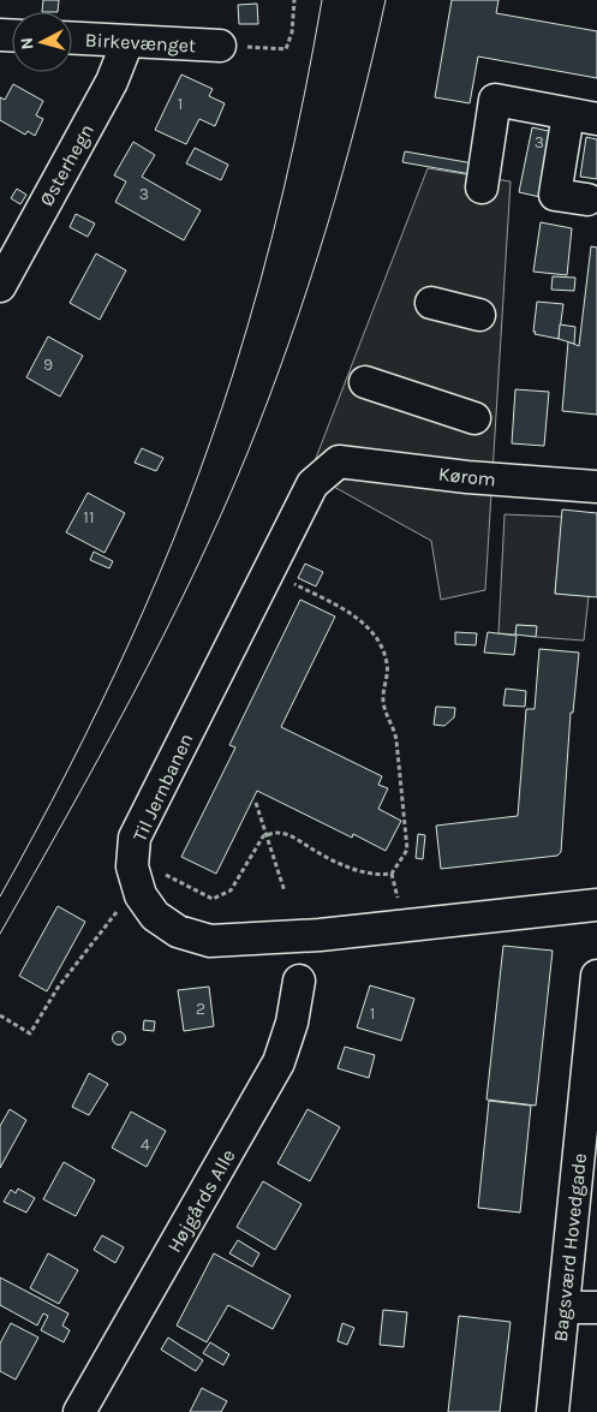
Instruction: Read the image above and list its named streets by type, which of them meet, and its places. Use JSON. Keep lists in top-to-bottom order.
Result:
{
  "streets": {
    "street": [
      "Birkevænget",
      "Østerhegn",
      "Kørom",
      "Til Jernbanen",
      "Højgårds Alle",
      "Bagsværd Hovedgade"
    ]
  },
  "crossings": [
    ["Birkevænget", "Østerhegn"],
    ["Kørom", "Til Jernbanen"]
  ],
  "house_numbers": [
    "1",
    "3",
    "3",
    "9",
    "11",
    "2",
    "1",
    "4"
  ],
  "north": "left"
}
